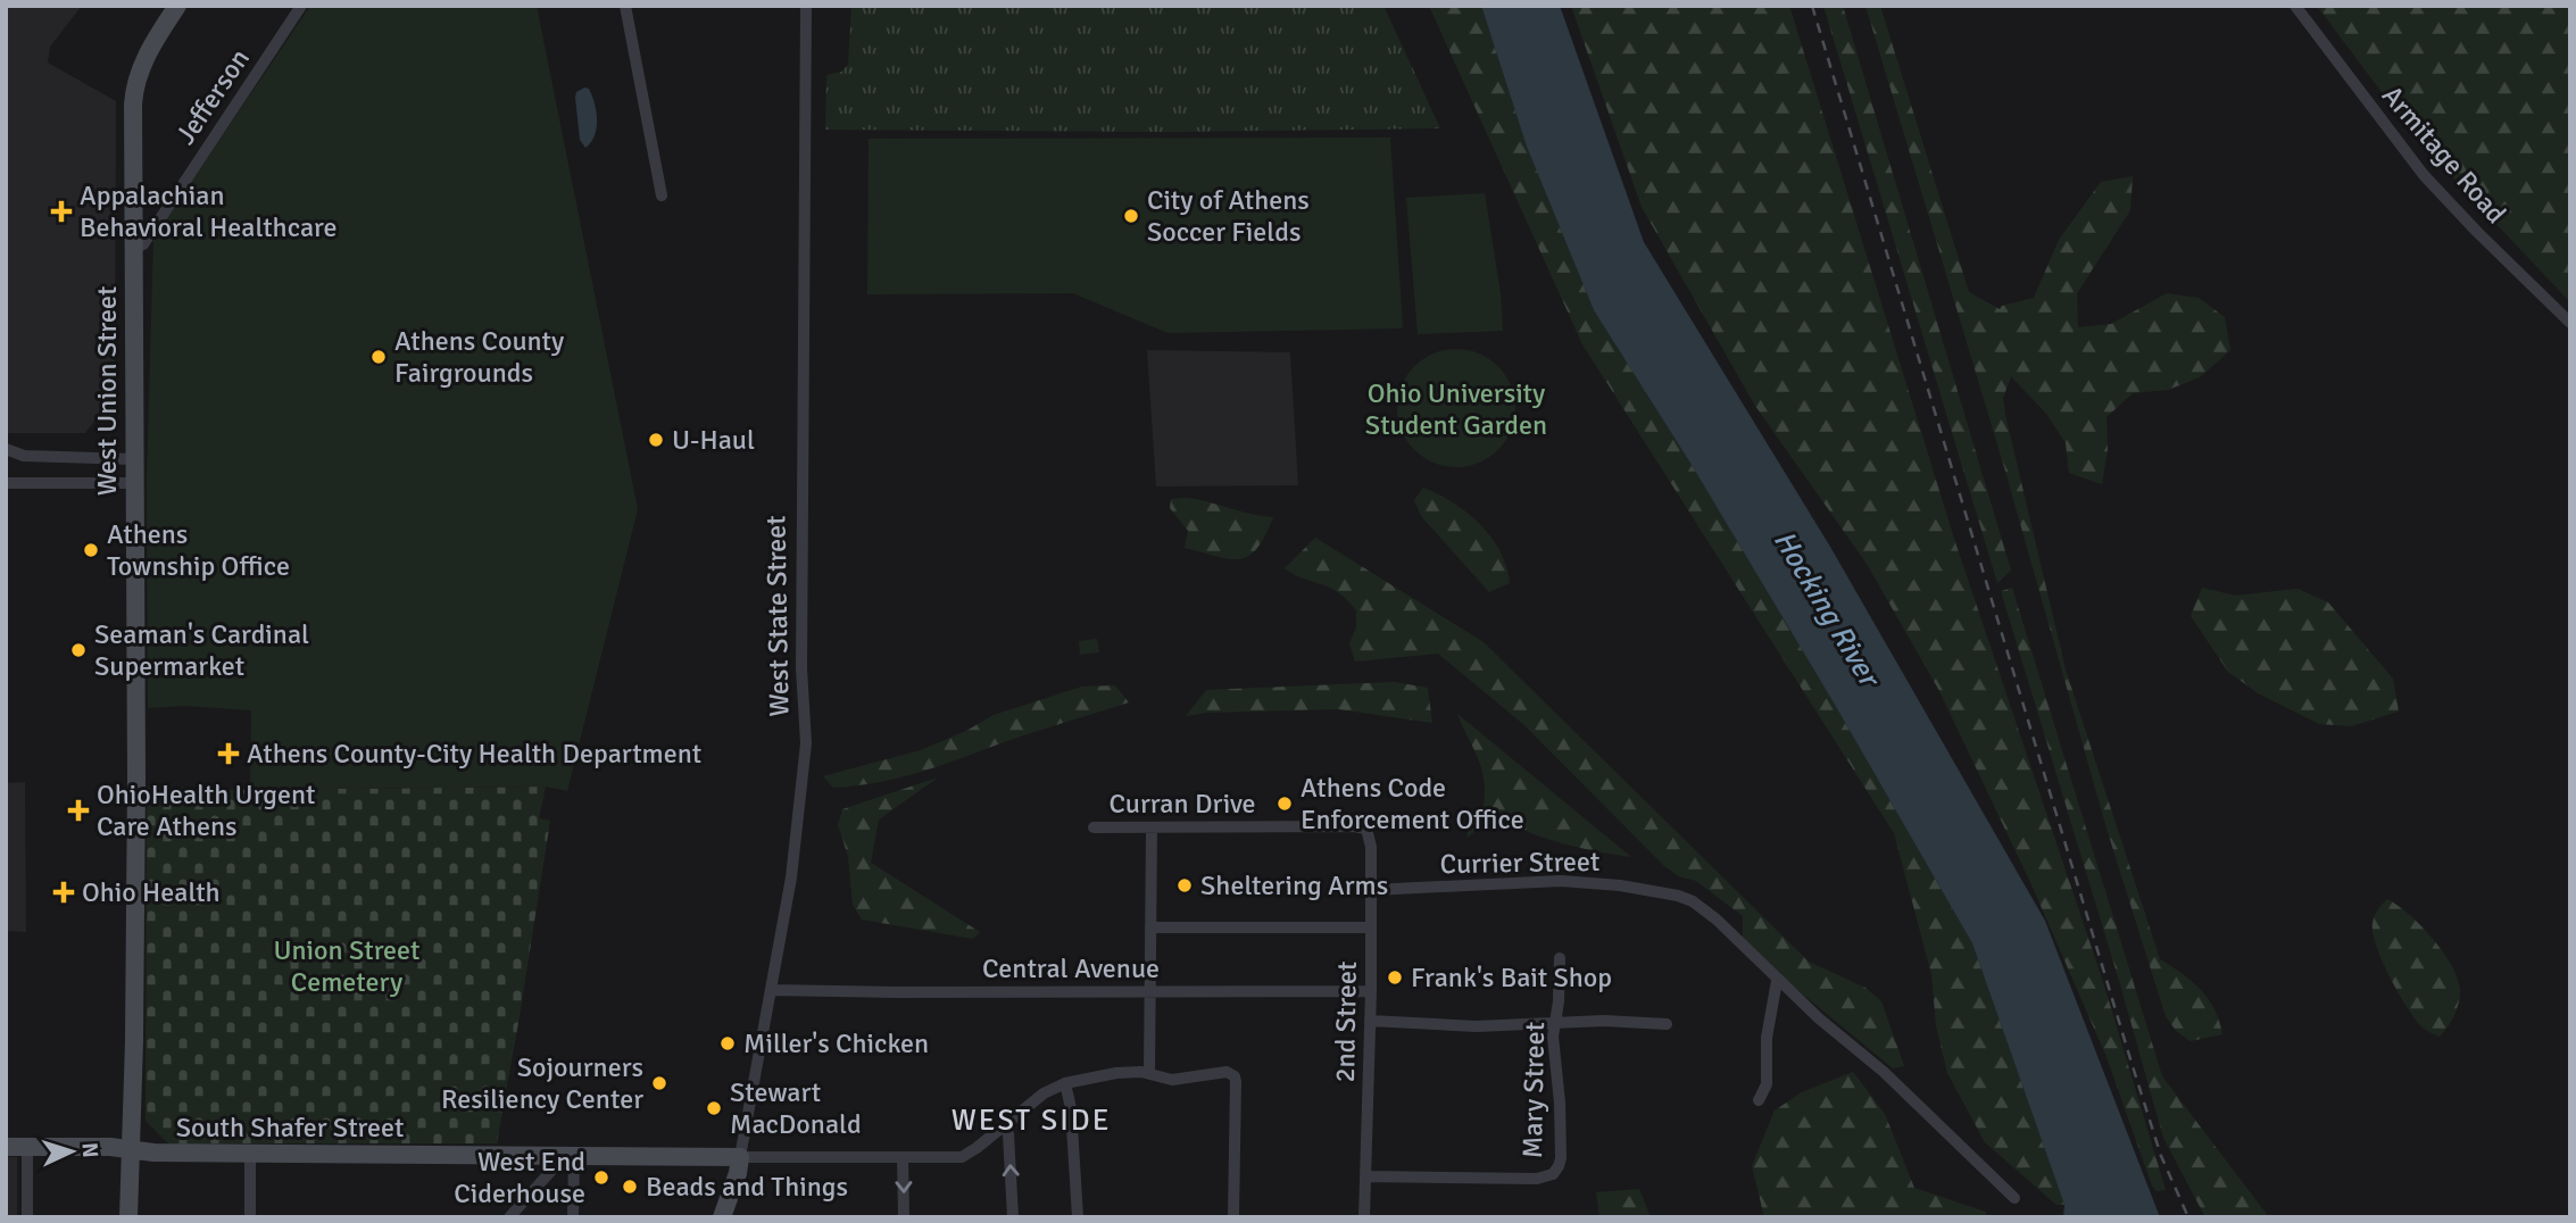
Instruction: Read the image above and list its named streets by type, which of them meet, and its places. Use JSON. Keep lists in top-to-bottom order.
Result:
{
  "streets": {
    "main road": ["West Union Street", "West State Street", "South Shafer Street"],
    "street": [
      "Jefferson",
      "Armitage Road",
      "Curran Drive",
      "Currier Street",
      "Central Avenue",
      "2nd Street",
      "Mary Street"
    ]
  },
  "crossings": [
    ["Jefferson", "West Union Street"],
    ["West Union Street", "South Shafer Street"],
    ["West State Street", "Central Avenue"],
    ["West State Street", "South Shafer Street"],
    ["Curran Drive", "2nd Street"],
    ["Currier Street", "2nd Street"],
    ["Central Avenue", "2nd Street"],
    ["2nd Street", "Mary Street"]
  ],
  "districts": ["WEST SIDE"],
  "water": ["Hocking River"],
  "parks": ["Ohio University Student Garden", "Union Street Cemetery"],
  "places": {
    "health": [
      "Appalachian Behavioral Healthcare",
      "Athens County-City Health Department",
      "OhioHealth Urgent Care Athens",
      "Ohio Health"
    ],
    "other": [
      "City of Athens Soccer Fields",
      "Athens County Fairgrounds",
      "U-Haul",
      "Athens Township Office",
      "Seaman's Cardinal Supermarket",
      "Athens Code Enforcement Office",
      "Sheltering Arms",
      "Frank's Bait Shop",
      "Miller's Chicken",
      "Sojourners Resiliency Center",
      "Stewart MacDonald",
      "West End Ciderhouse",
      "Beads and Things"
    ]
  },
  "north": "right"
}
